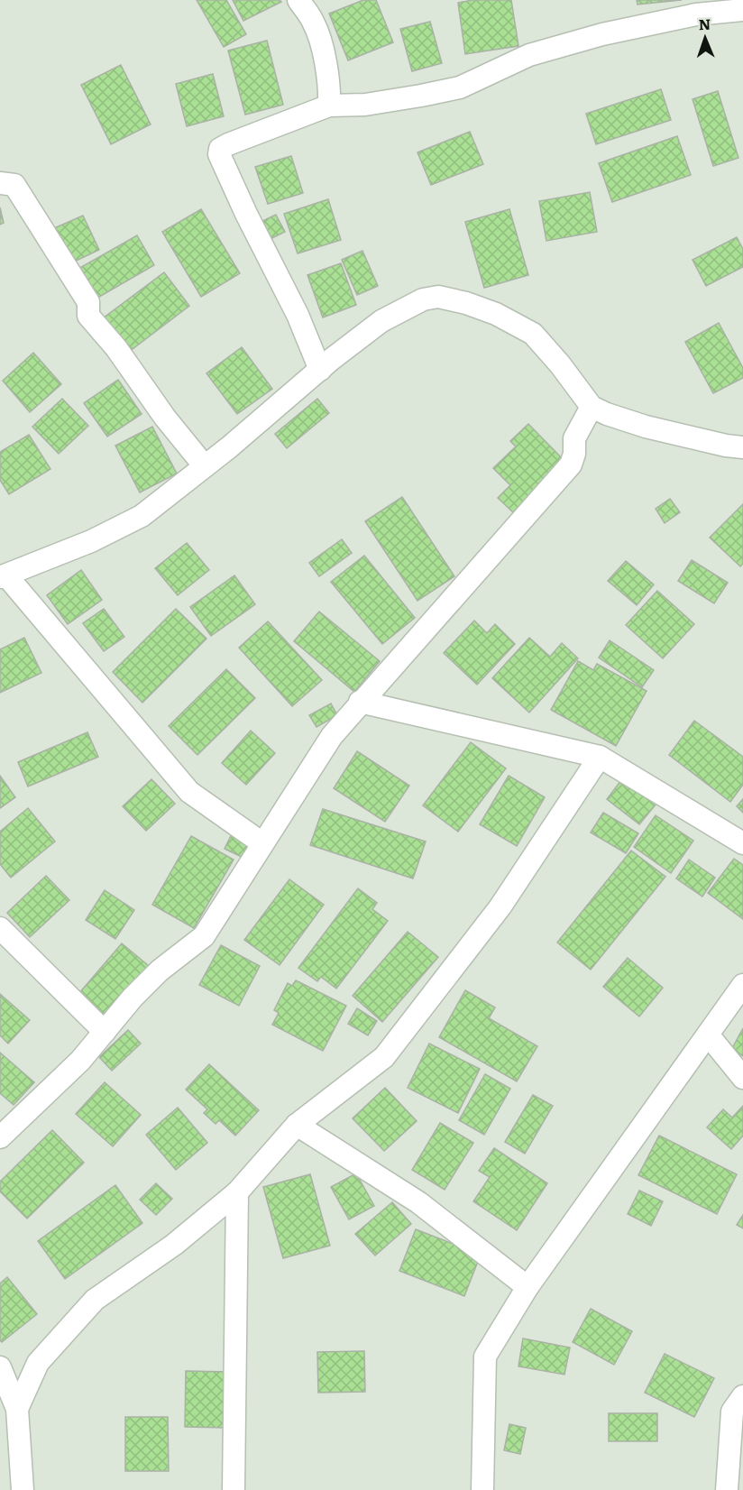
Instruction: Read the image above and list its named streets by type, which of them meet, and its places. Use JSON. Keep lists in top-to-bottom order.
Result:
{
  "north": "top"
}
